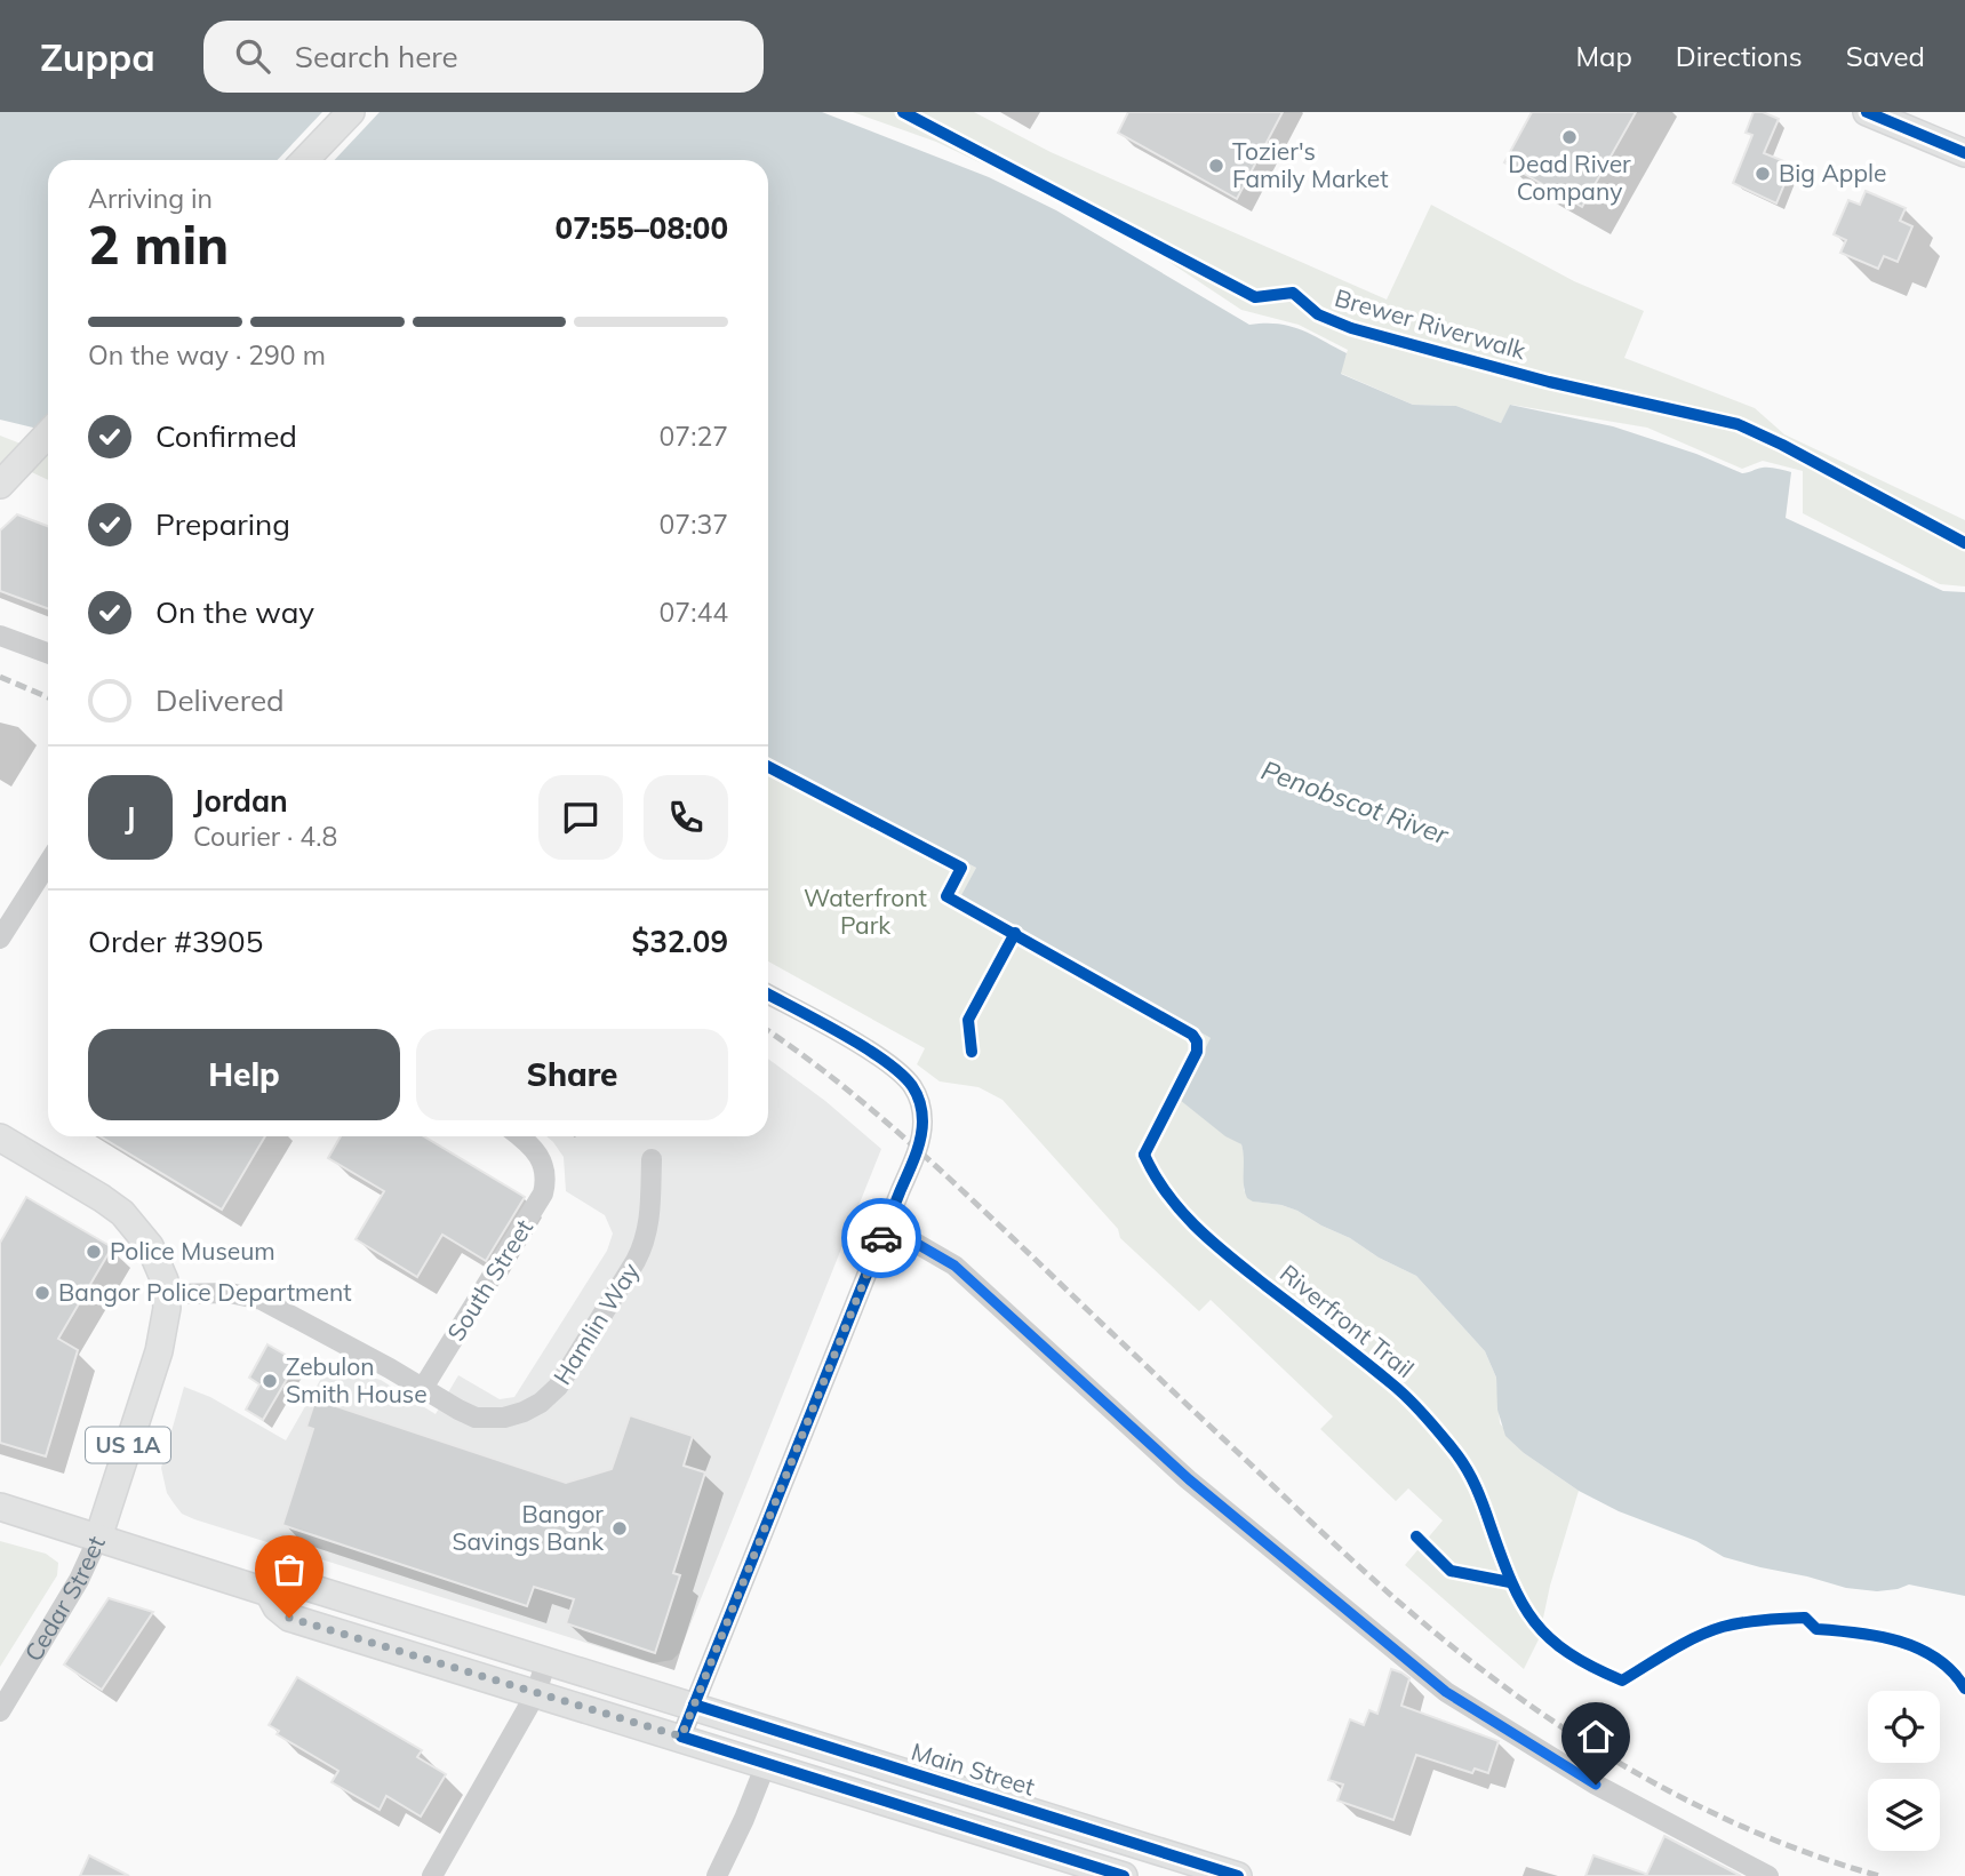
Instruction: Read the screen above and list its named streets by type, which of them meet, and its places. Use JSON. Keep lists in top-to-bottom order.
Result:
{
  "streets": {
    "main road": ["US 1A", "Cedar Street", "Main Street"],
    "street": ["South Street", "Hamlin Way"],
    "cycle path": ["Brewer Riverwalk", "Riverfront Trail"]
  },
  "crossings": [
    ["South Street", "Hamlin Way"],
    ["Hamlin Way", "US 1A"],
    ["Hamlin Way", "Cedar Street"],
    ["US 1A", "Cedar Street"],
    ["Cedar Street", "Main Street"]
  ],
  "water": ["Penobscot River"],
  "parks": ["Waterfront Park"],
  "places": [
    "Dead River Company",
    "Tozier's Family Market",
    "Big Apple",
    "Police Museum",
    "Bangor Police Department",
    "Zebulon Smith House",
    "Bangor Savings Bank"
  ],
  "page": {
    "header": "Zuppa",
    "search": "Search here",
    "nav": ["Map", "Directions", "Saved"],
    "heading": ["2 min", "Arriving in", "07:55–08:00"],
    "panel": [
      "Jordan",
      "Courier · 4.8",
      "Order #3905",
      "$32.09"
    ],
    "bar": "On the way · 290 m",
    "list": [
      ["Confirmed", "07:27"],
      ["Preparing", "07:37"],
      ["On the way", "07:44"],
      "Delivered"
    ],
    "round": "J",
    "buttons": ["Help", "Share"]
  }
}
